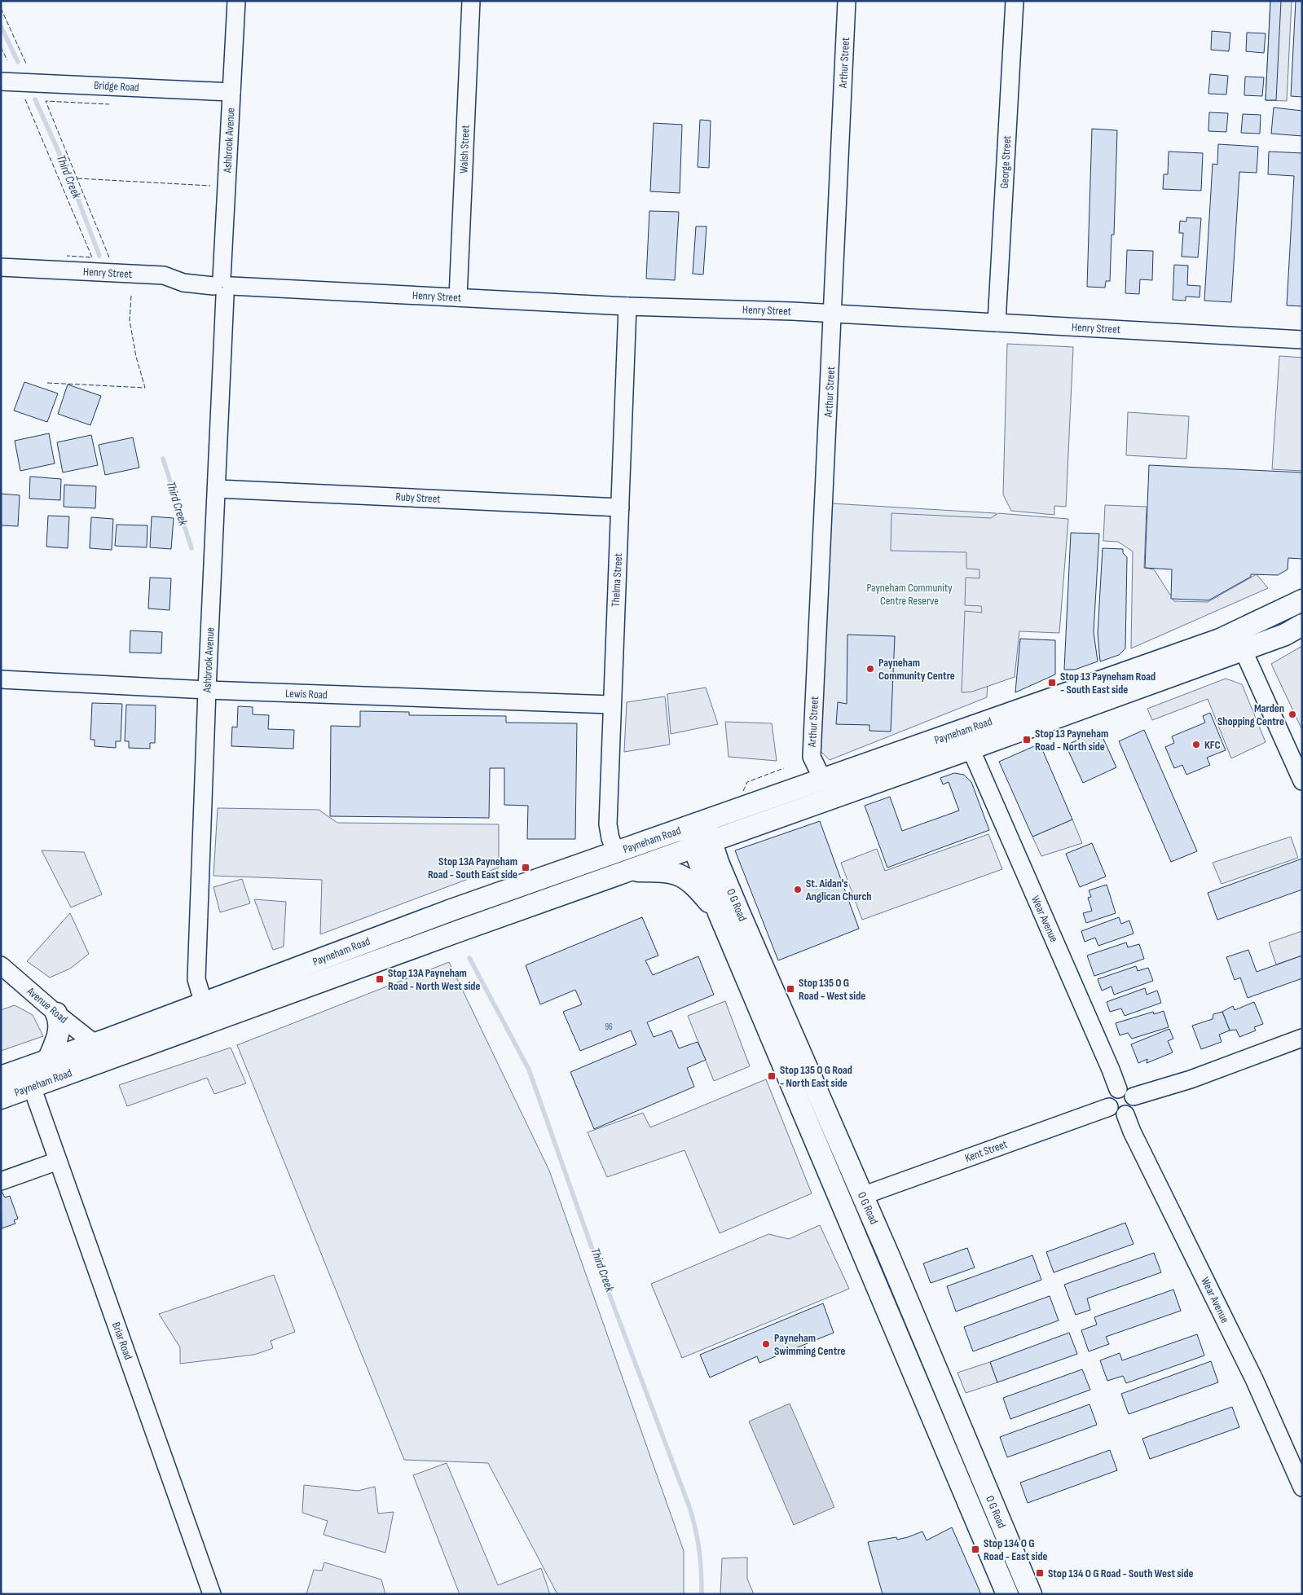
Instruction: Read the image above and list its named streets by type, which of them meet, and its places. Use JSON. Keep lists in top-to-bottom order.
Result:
{
  "streets": {
    "main road": ["Payneham Road", "O G Road"],
    "street": [
      "Arthur Street",
      "Bridge Road",
      "Ashbrook Avenue",
      "Walsh Street",
      "George Street",
      "Henry Street",
      "Ruby Street",
      "Thelma Street",
      "Lewis Road",
      "Wear Avenue",
      "Avenue Road",
      "Kent Street",
      "Briar Road"
    ]
  },
  "crossings": [
    ["Arthur Street", "Henry Street"],
    ["Arthur Street", "Payneham Road"],
    ["Bridge Road", "Ashbrook Avenue"],
    ["Ashbrook Avenue", "Henry Street"],
    ["Ashbrook Avenue", "Ruby Street"],
    ["Ashbrook Avenue", "Lewis Road"],
    ["Ashbrook Avenue", "Payneham Road"],
    ["Walsh Street", "Henry Street"],
    ["George Street", "Henry Street"],
    ["Henry Street", "Thelma Street"],
    ["Ruby Street", "Thelma Street"],
    ["Thelma Street", "Lewis Road"],
    ["Thelma Street", "Payneham Road"],
    ["Payneham Road", "O G Road"],
    ["Payneham Road", "Wear Avenue"],
    ["Payneham Road", "Avenue Road"],
    ["Payneham Road", "Briar Road"],
    ["O G Road", "Kent Street"],
    ["Wear Avenue", "Kent Street"]
  ],
  "water": ["Third Creek"],
  "parks": ["Payneham Community Centre Reserve"],
  "places": {
    "other": [
      "Payneham Community Centre",
      "Marden Shopping Centre",
      "KFC",
      "St. Aidan's Anglican Church",
      "Payneham Swimming Centre"
    ],
    "transit": [
      "Stop 13 Payneham Road - South East side",
      "Stop 13 Payneham Road - North side",
      "Stop 13A Payneham Road - South East side",
      "Stop 13A Payneham Road - North West side",
      "Stop 135 O G Road - West side",
      "Stop 135 O G Road - North East side",
      "Stop 134 O G Road - East side",
      "Stop 134 O G Road - South West side"
    ]
  },
  "house_numbers": ["96"]
}
